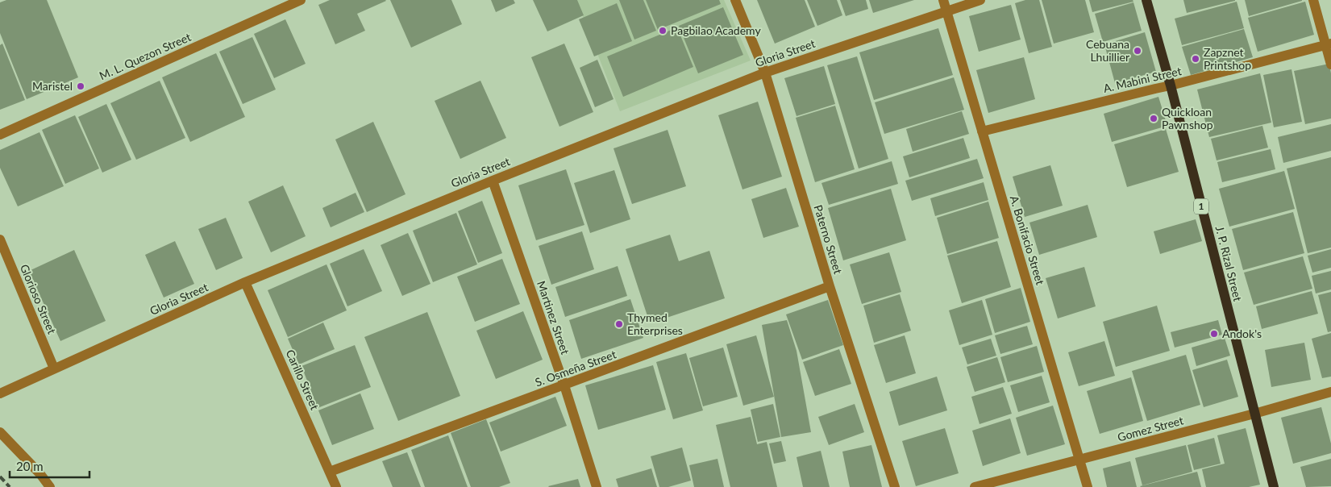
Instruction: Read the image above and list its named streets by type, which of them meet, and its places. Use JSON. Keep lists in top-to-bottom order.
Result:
{
  "streets": {
    "main road": ["1", "J. P. Rizal Street"],
    "street": [
      "Gloria Street",
      "M. L. Quezon Street",
      "A. Mabini Street",
      "Paterno Street",
      "A. Bonifacio Street",
      "Glorioso Street",
      "Martinez Street",
      "S. Osmeña Street",
      "Carillo Street",
      "Gomez Street"
    ]
  },
  "crossings": [
    ["Gloria Street", "Paterno Street"],
    ["Gloria Street", "A. Bonifacio Street"],
    ["Gloria Street", "Glorioso Street"],
    ["Gloria Street", "Martinez Street"],
    ["Gloria Street", "Carillo Street"],
    ["A. Mabini Street", "A. Bonifacio Street"],
    ["A. Mabini Street", "J. P. Rizal Street"],
    ["Paterno Street", "S. Osmeña Street"],
    ["A. Bonifacio Street", "Gomez Street"],
    ["J. P. Rizal Street", "Gomez Street"],
    ["Martinez Street", "S. Osmeña Street"],
    ["S. Osmeña Street", "Carillo Street"]
  ],
  "places": [
    "Pagbilao Academy",
    "Cebuana Lhuillier",
    "Zapznet Printshop",
    "Maristel",
    "Quickloan Pawnshop",
    "Thymed Enterprises",
    "Andok's"
  ],
  "scale_bar": "20 m"
}
